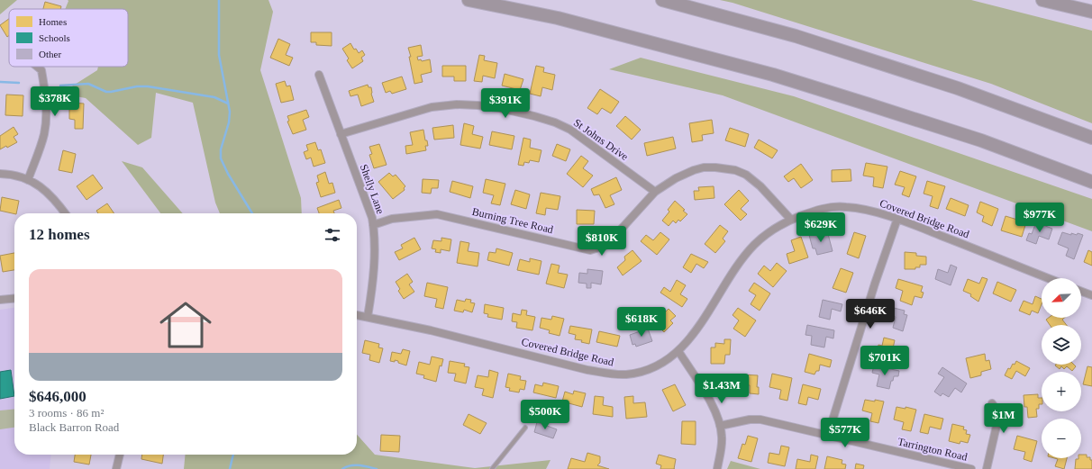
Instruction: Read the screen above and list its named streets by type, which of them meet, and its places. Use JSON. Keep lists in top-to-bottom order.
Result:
{
  "streets": {
    "street": [
      "St Johns Drive",
      "Shelly Lane",
      "Covered Bridge Road",
      "Burning Tree Road",
      "Tarrington Road"
    ]
  },
  "crossings": [
    ["St Johns Drive", "Shelly Lane"],
    ["St Johns Drive", "Burning Tree Road"],
    ["Shelly Lane", "Covered Bridge Road"],
    ["Shelly Lane", "Burning Tree Road"],
    ["Covered Bridge Road", "Burning Tree Road"]
  ],
  "legend": ["Homes", "Schools", "Other"],
  "north": "bottom left",
  "page": {
    "price": [
      "$378K",
      "$391K",
      "$977K",
      "$629K",
      "$810K",
      "$646K",
      "$618K",
      "$701K",
      "$1.43M",
      "$500K",
      "$1M",
      "$577K"
    ],
    "heading": "12 homes",
    "list": [
      {
        "name": "$646,000",
        "note": "3 rooms · 86 m² · Black Barron Road"
      }
    ],
    "map_buttons": ["+", "−"]
  }
}
